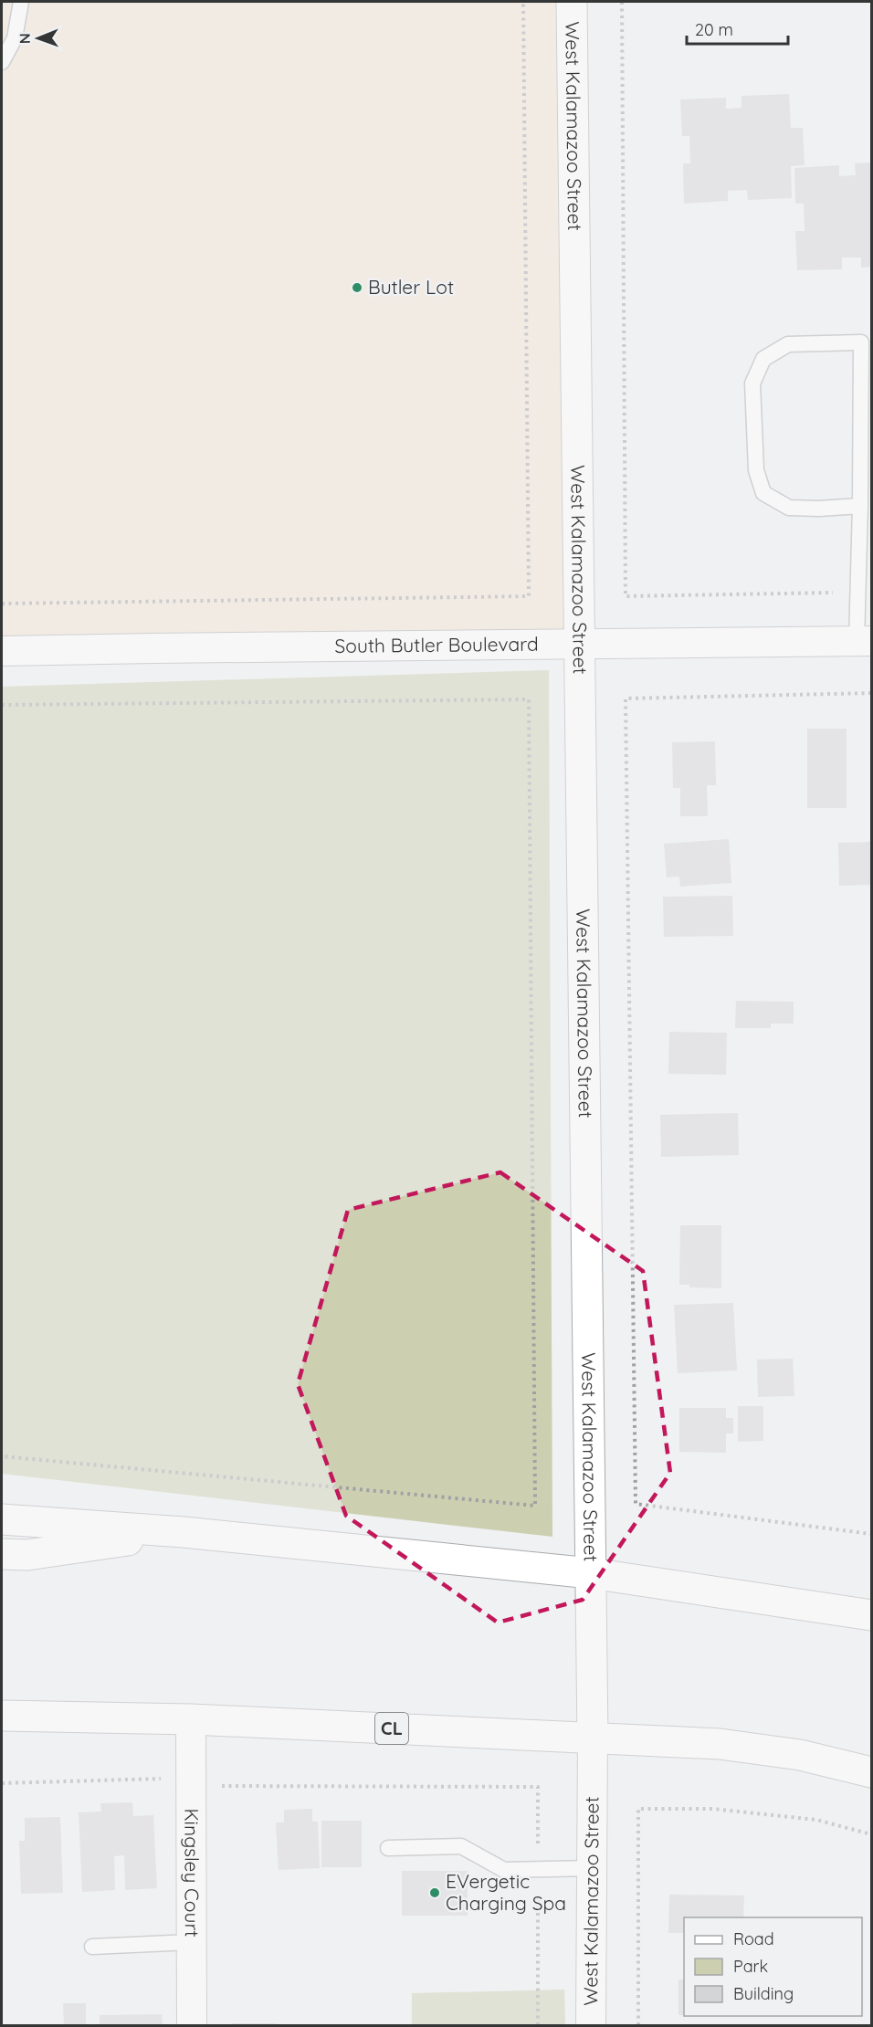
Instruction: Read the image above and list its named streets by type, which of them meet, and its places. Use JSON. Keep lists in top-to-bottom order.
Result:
{
  "streets": {
    "main road": ["West Kalamazoo Street", "CL"],
    "street": ["South Butler Boulevard", "Kingsley Court"]
  },
  "crossings": [
    ["West Kalamazoo Street", "South Butler Boulevard"],
    ["West Kalamazoo Street", "CL"],
    ["CL", "Kingsley Court"]
  ],
  "places": ["Butler Lot", "EVergetic Charging Spa"],
  "legend": ["Road", "Park", "Building"],
  "scale_bar": "20 m",
  "north": "left"
}
